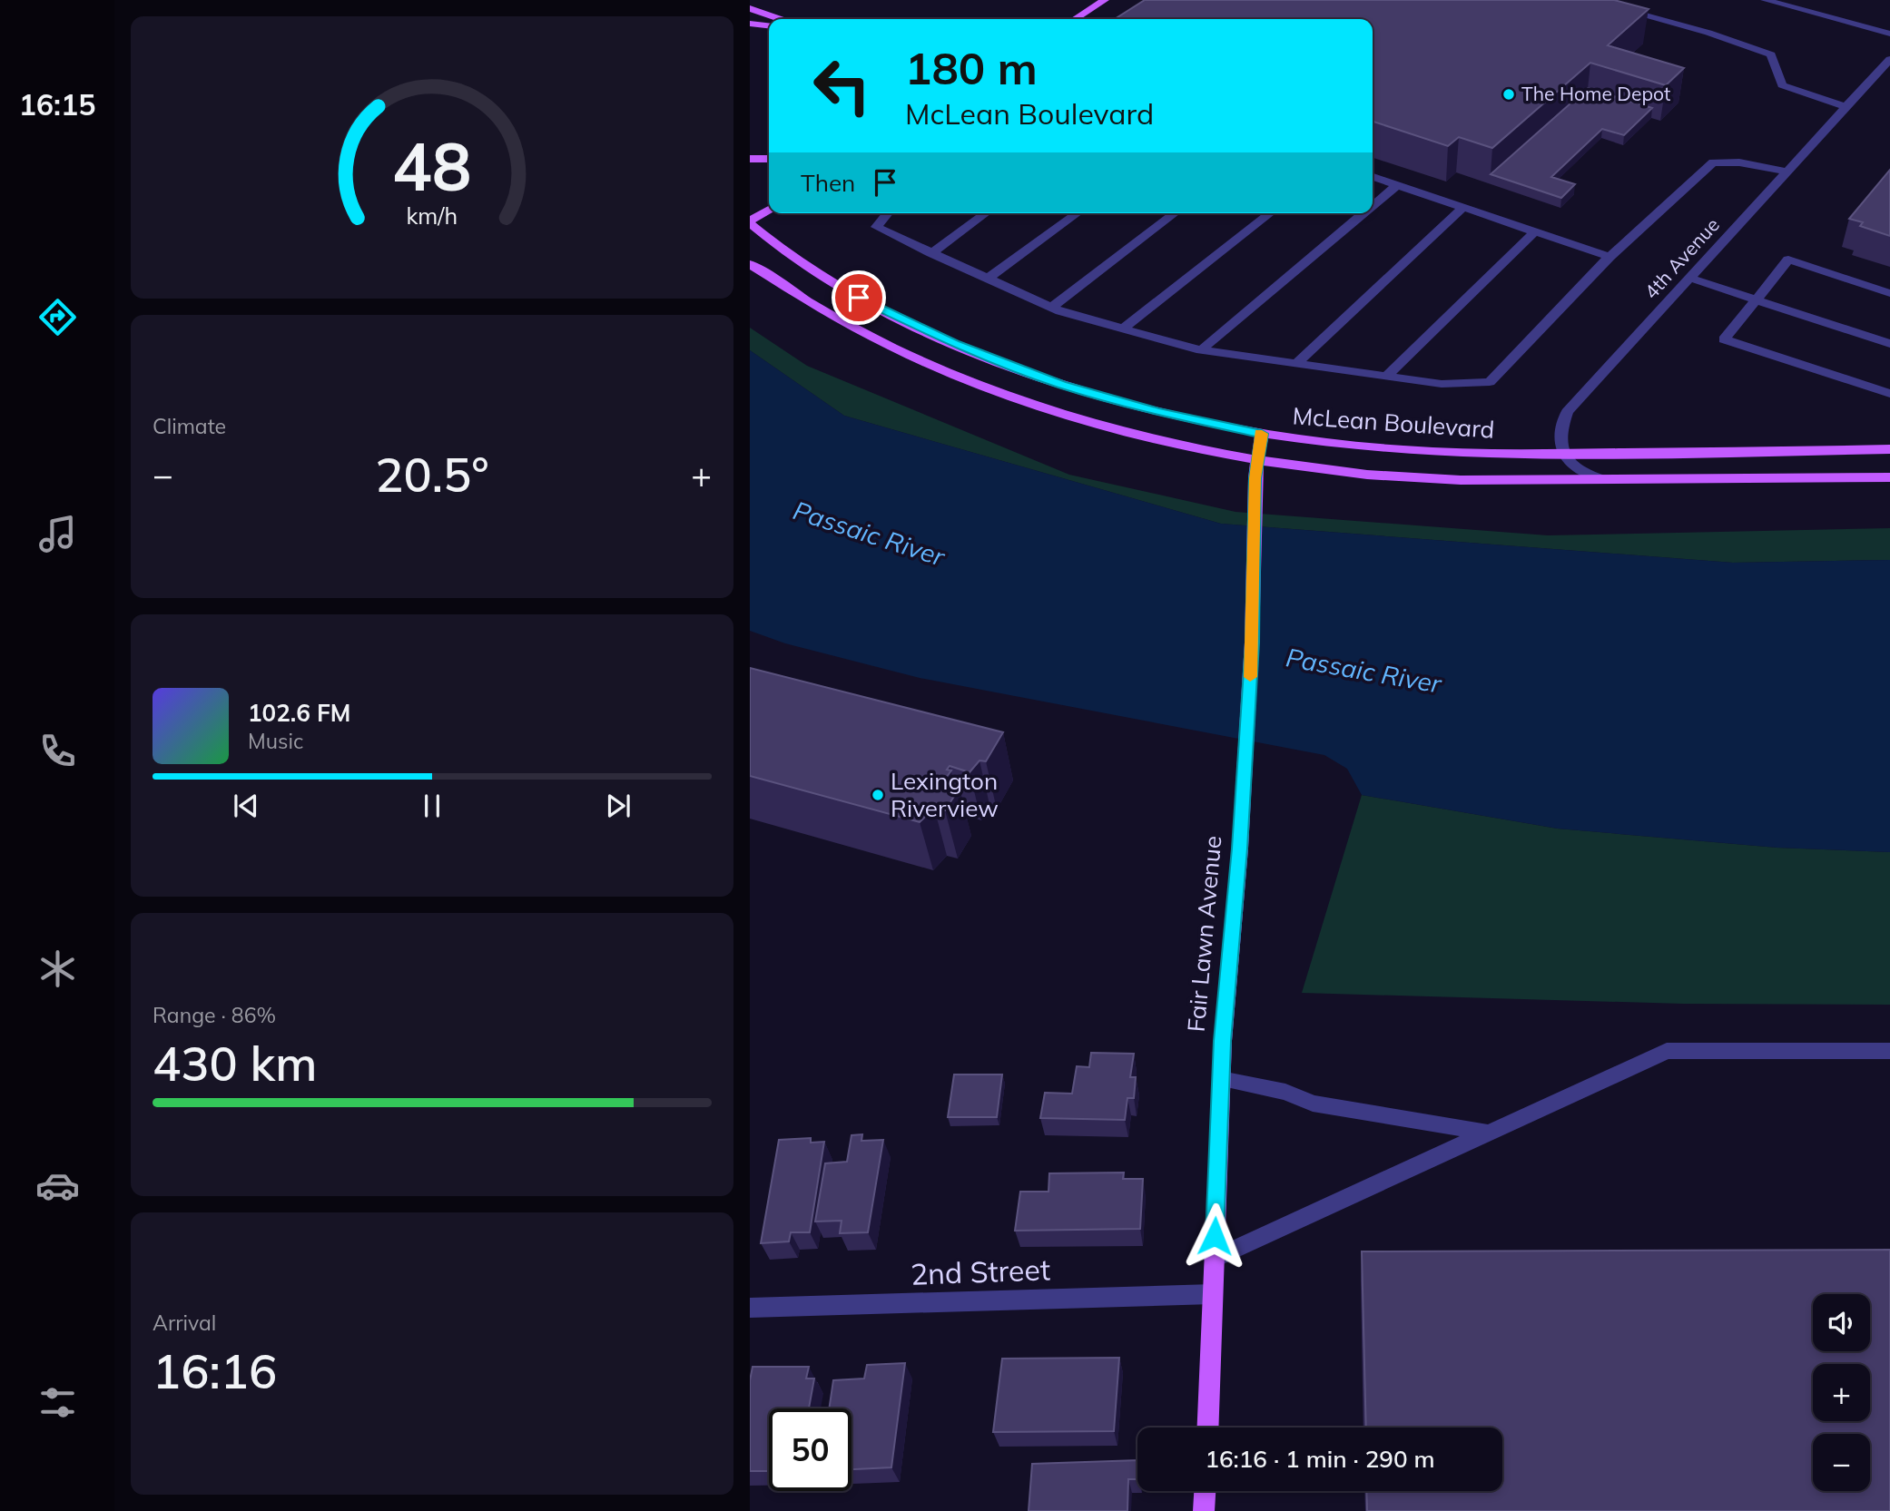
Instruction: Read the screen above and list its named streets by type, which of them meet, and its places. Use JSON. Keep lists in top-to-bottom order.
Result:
{
  "streets": {
    "main road": ["McLean Boulevard", "Fair Lawn Avenue"],
    "street": ["4th Avenue", "2nd Street"]
  },
  "crossings": [
    ["4th Avenue", "McLean Boulevard"],
    ["McLean Boulevard", "Fair Lawn Avenue"],
    ["Fair Lawn Avenue", "2nd Street"]
  ],
  "water": ["Passaic River"],
  "places": ["The Home Depot", "Lexington Riverview"],
  "page": {
    "tabs": "16:15",
    "turn": ["180 m", "McLean Boulevard"],
    "then": "Then",
    "tile": [
      "Climate",
      ["Range · 86%", "430 km"],
      ["Arrival", "16:16"]
    ],
    "heat": ["−", "20.5°", "+"],
    "song": ["102.6 FM", "Music"],
    "map_buttons": ["+", "−"],
    "limit": "50",
    "trip": "16:16 · 1 min · 290 m",
    "gauge": ["48", "km/h"]
  }
}
